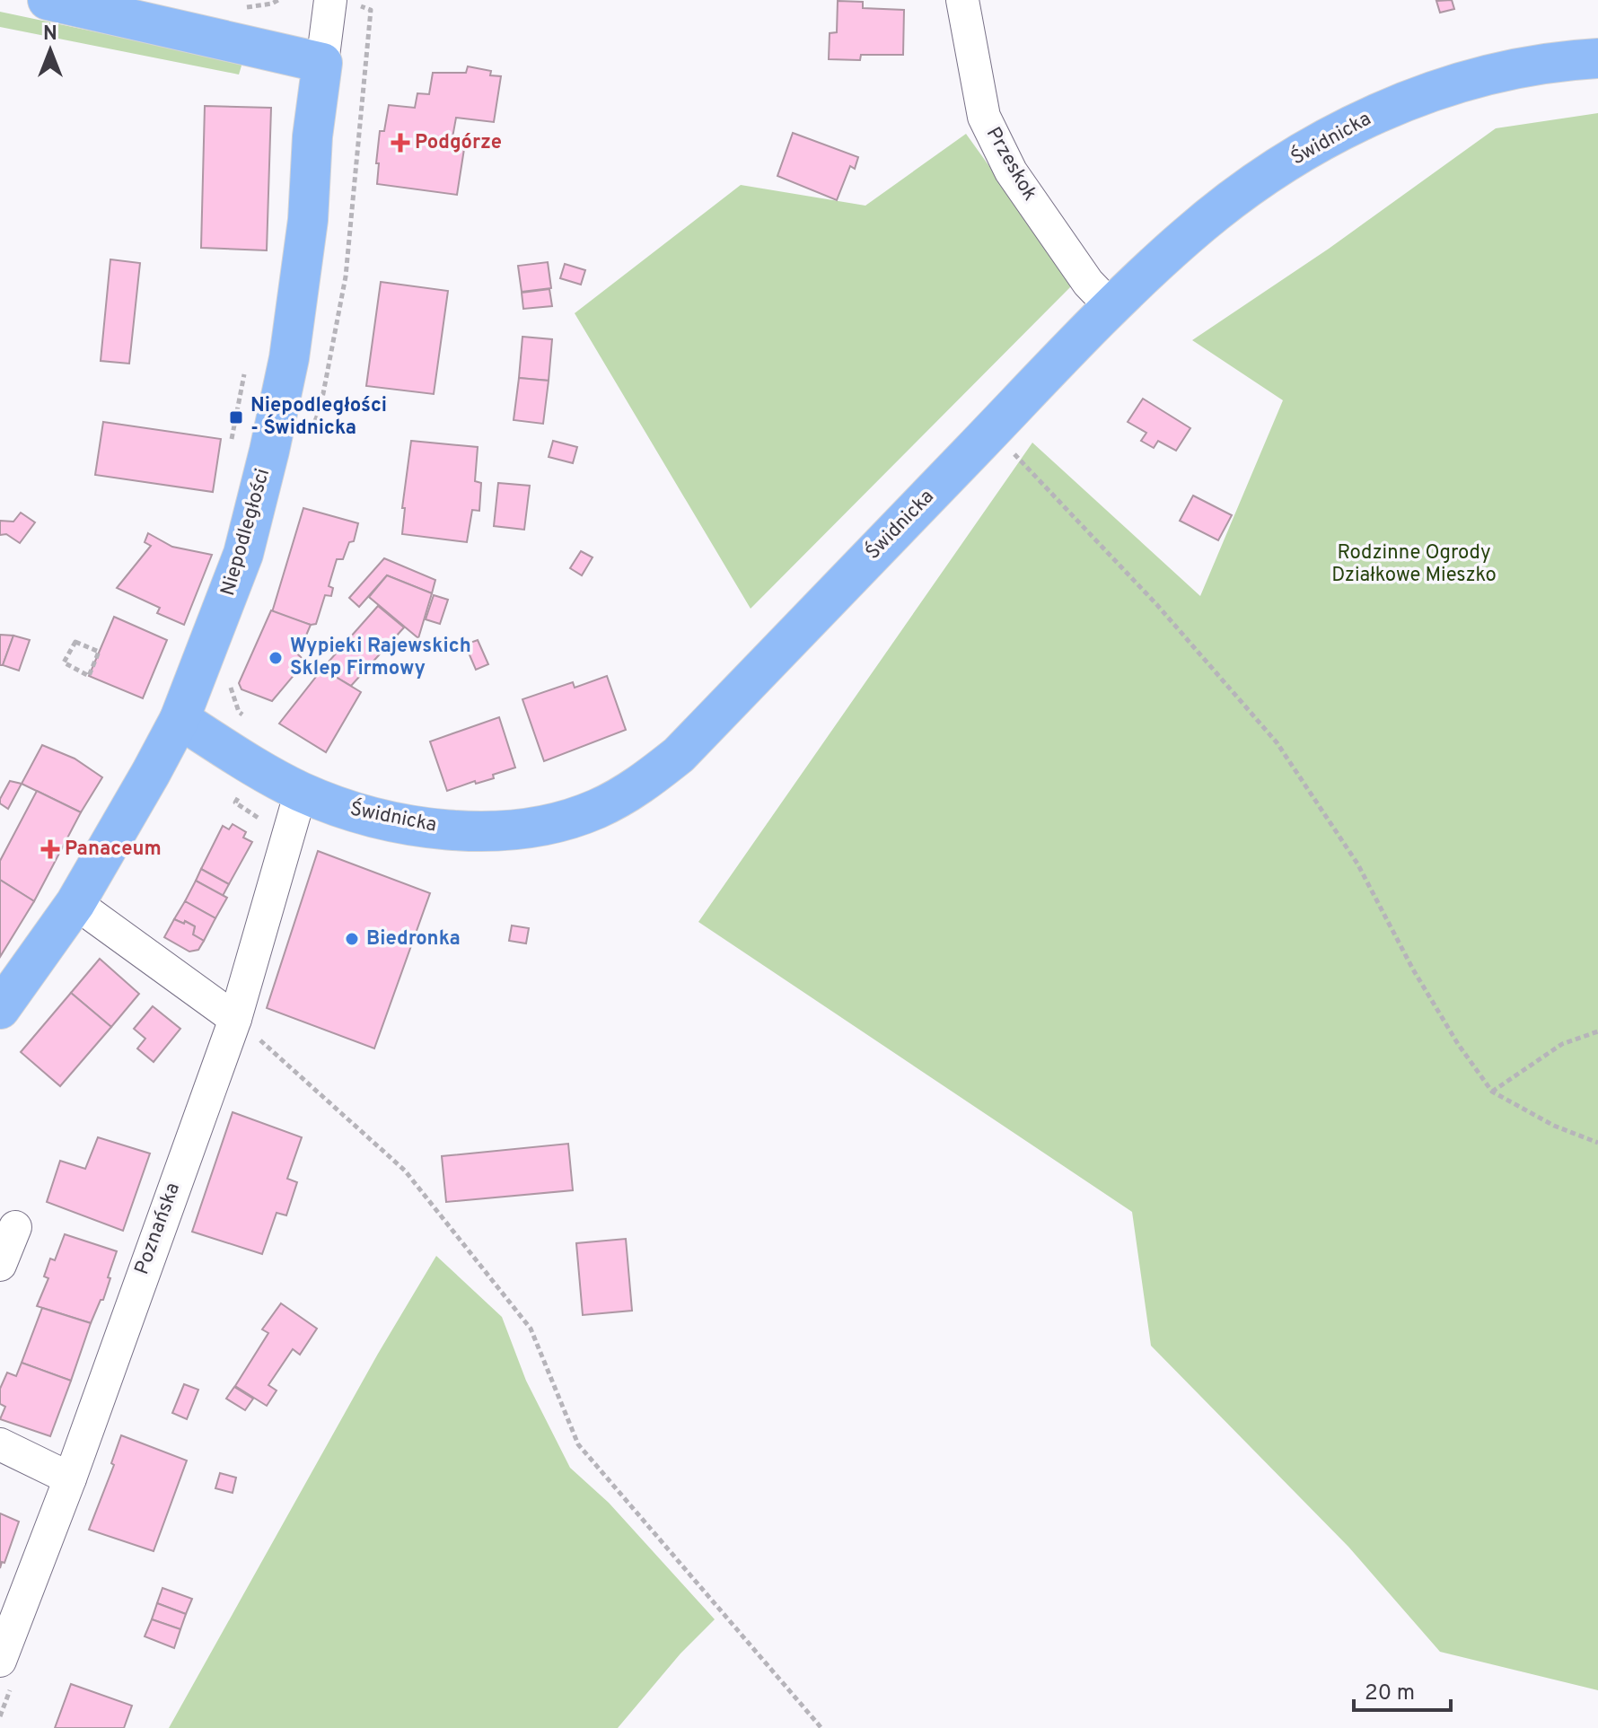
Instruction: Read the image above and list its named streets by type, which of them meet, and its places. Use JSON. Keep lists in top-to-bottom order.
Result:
{
  "streets": {
    "main road": ["Świdnicka", "Niepodległości"],
    "street": ["Przeskok", "Poznańska"]
  },
  "crossings": [
    ["Świdnicka", "Przeskok"],
    ["Świdnicka", "Niepodległości"],
    ["Świdnicka", "Poznańska"]
  ],
  "parks": ["Rodzinne Ogrody Działkowe Mieszko"],
  "places": {
    "health": ["Podgórze", "Panaceum"],
    "transit": ["Niepodległości - Świdnicka"],
    "other": ["Wypieki Rajewskich Sklep Firmowy", "Biedronka"]
  },
  "scale_bar": "20 m",
  "north": "top"
}
